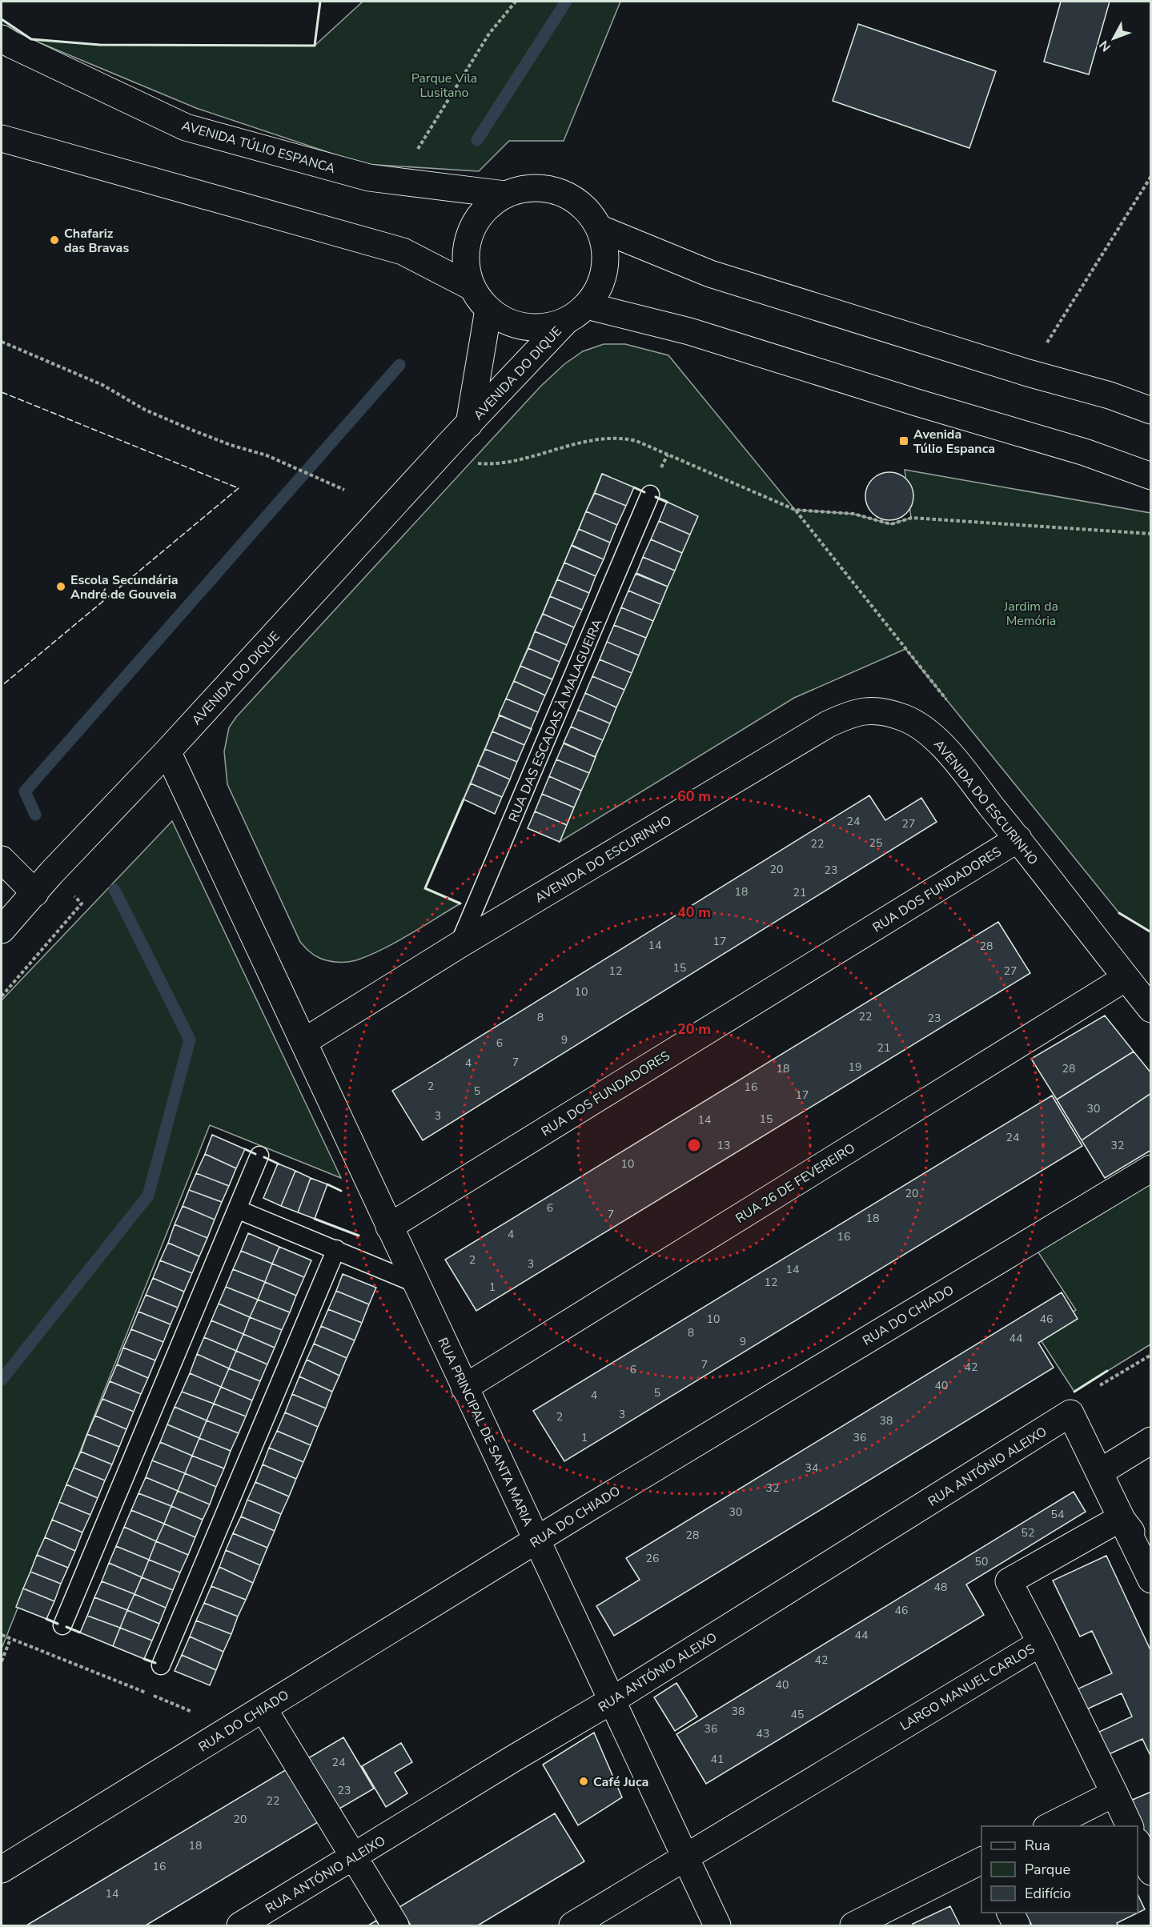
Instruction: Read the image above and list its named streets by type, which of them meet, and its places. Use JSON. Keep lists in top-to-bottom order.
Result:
{
  "streets": {
    "street": [
      "AVENIDA TÚLIO ESPANCA",
      "AVENIDA DO DIQUE",
      "AVENIDA DO ESCURINHO",
      "RUA DOS FUNDADORES",
      "RUA 26 DE FEVEREIRO",
      "RUA DO CHIADO",
      "RUA PRINCIPAL DE SANTA MARIA",
      "RUA ANTÓNIO ALEIXO",
      "LARGO MANUEL CARLOS"
    ],
    "lane": ["RUA DAS ESCADAS À MALAGUEIRA"]
  },
  "crossings": [
    ["AVENIDA TÚLIO ESPANCA", "AVENIDA DO DIQUE"],
    ["AVENIDA DO DIQUE", "RUA PRINCIPAL DE SANTA MARIA"],
    ["RUA DAS ESCADAS À MALAGUEIRA", "AVENIDA DO ESCURINHO"],
    ["AVENIDA DO ESCURINHO", "RUA DOS FUNDADORES"],
    ["AVENIDA DO ESCURINHO", "RUA 26 DE FEVEREIRO"],
    ["AVENIDA DO ESCURINHO", "RUA PRINCIPAL DE SANTA MARIA"],
    ["RUA DOS FUNDADORES", "RUA PRINCIPAL DE SANTA MARIA"],
    ["RUA 26 DE FEVEREIRO", "RUA PRINCIPAL DE SANTA MARIA"],
    ["RUA DO CHIADO", "RUA PRINCIPAL DE SANTA MARIA"],
    ["RUA PRINCIPAL DE SANTA MARIA", "RUA ANTÓNIO ALEIXO"],
    ["RUA PRINCIPAL DE SANTA MARIA", "LARGO MANUEL CARLOS"]
  ],
  "parks": ["Parque Vila Lusitano", "Jardim da Memória"],
  "places": {
    "other": ["Chafariz das Bravas", "Escola Secundária André de Gouveia", "Café Juca"],
    "transit": ["Avenida Túlio Espanca"]
  },
  "house_numbers": [
    "24",
    "27",
    "25",
    "22",
    "20",
    "23",
    "18",
    "21",
    "17",
    "14",
    "28",
    "15",
    "12",
    "27",
    "10",
    "22",
    "8",
    "23",
    "9",
    "6",
    "21",
    "7",
    "4",
    "19",
    "18",
    "28",
    "2",
    "16",
    "5",
    "17",
    "30",
    "3",
    "15",
    "14",
    "24",
    "13",
    "32",
    "10",
    "20",
    "6",
    "7",
    "18",
    "4",
    "16",
    "2",
    "3",
    "14",
    "12",
    "1",
    "10",
    "46",
    "8",
    "44",
    "9",
    "7",
    "42",
    "6",
    "40",
    "5",
    "4",
    "3",
    "2",
    "38",
    "1",
    "36",
    "34",
    "32",
    "30",
    "54",
    "52",
    "28",
    "26",
    "50",
    "48",
    "46",
    "44",
    "42",
    "40",
    "38",
    "45",
    "36",
    "43",
    "41",
    "24",
    "23",
    "22",
    "20",
    "18",
    "16",
    "14"
  ],
  "legend": ["Rua", "Parque", "Edifício"],
  "north": "bottom left",
  "rings": ["60 m", "40 m", "20 m"]
}
